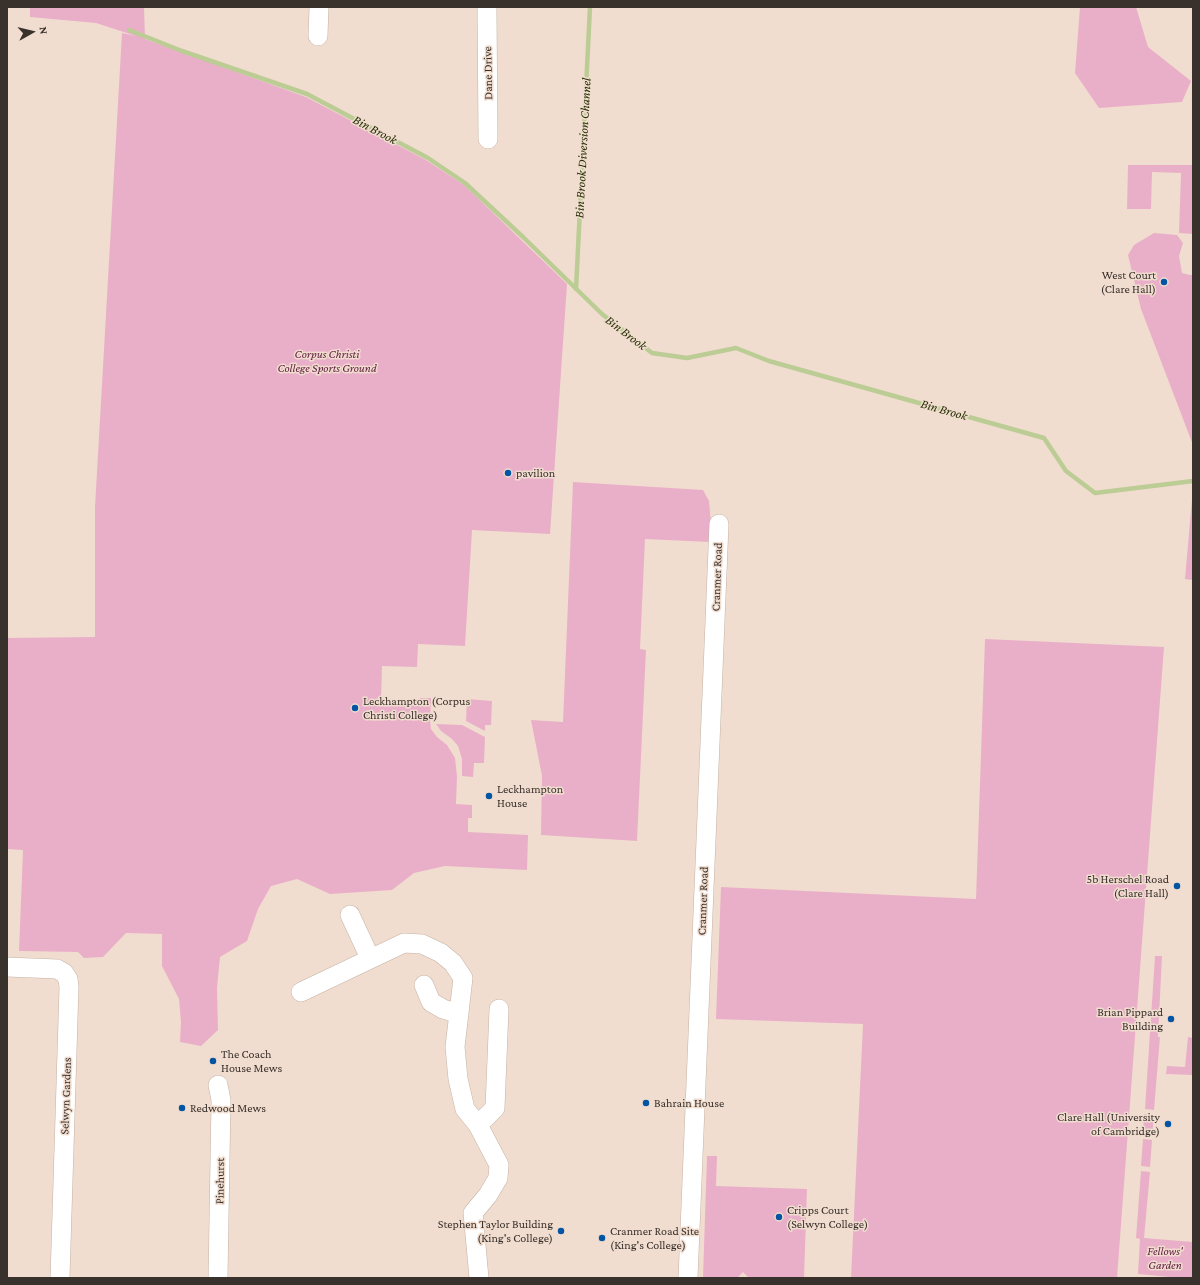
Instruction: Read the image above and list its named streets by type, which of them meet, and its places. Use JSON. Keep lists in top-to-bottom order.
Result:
{
  "streets": {
    "street": [
      "Dane Drive",
      "Cranmer Road",
      "Selwyn Gardens",
      "Pinehurst"
    ]
  },
  "water": ["Bin Brook", "Bin Brook Diversion Channel"],
  "parks": ["Corpus Christi College Sports Ground", "Fellows' Garden"],
  "places": [
    "West Court (Clare Hall)",
    "pavilion",
    "Leckhampton (Corpus Christi College)",
    "Leckhampton House",
    "5b Herschel Road (Clare Hall)",
    "Brian Pippard Building",
    "The Coach House Mews",
    "Bahrain House",
    "Redwood Mews",
    "Clare Hall (University of Cambridge)",
    "Cripps Court (Selwyn College)",
    "Stephen Taylor Building (King's College)",
    "Cranmer Road Site (King's College)"
  ],
  "north": "right"
}
